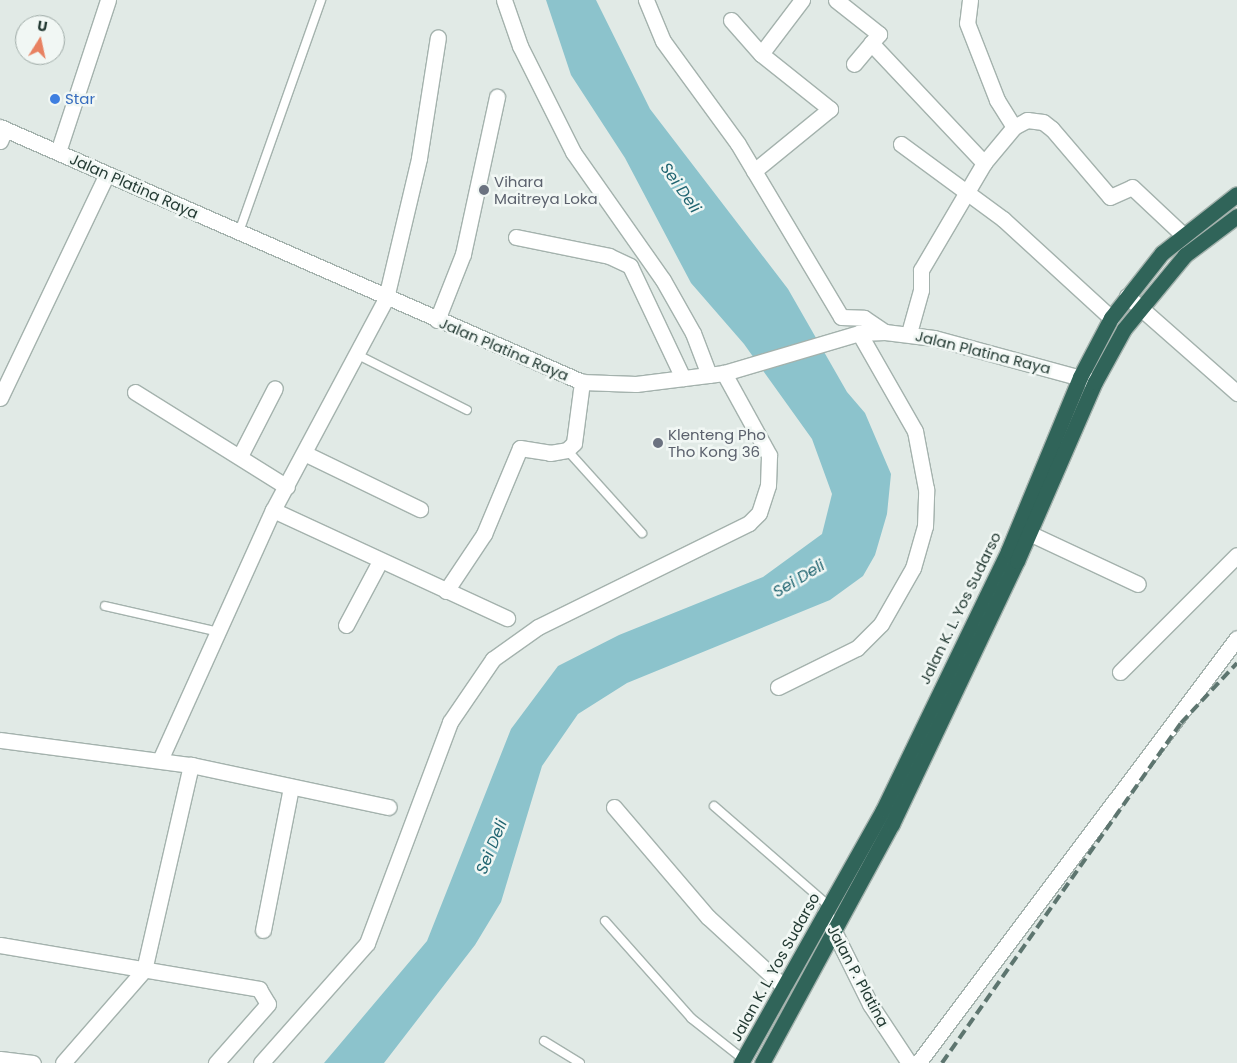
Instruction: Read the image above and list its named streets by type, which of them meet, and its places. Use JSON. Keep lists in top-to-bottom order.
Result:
{
  "streets": {
    "highway": ["Jalan K. L. Yos Sudarso"],
    "street": ["Jalan Platina Raya", "Jalan P. Platina"]
  },
  "crossings": [
    ["Jalan Platina Raya", "Jalan K. L. Yos Sudarso"],
    ["Jalan K. L. Yos Sudarso", "Jalan P. Platina"]
  ],
  "water": ["Sei Deli"],
  "places": ["Star", "Vihara Maitreya Loka", "Klenteng Pho Tho Kong 36"],
  "north": "top"
}
